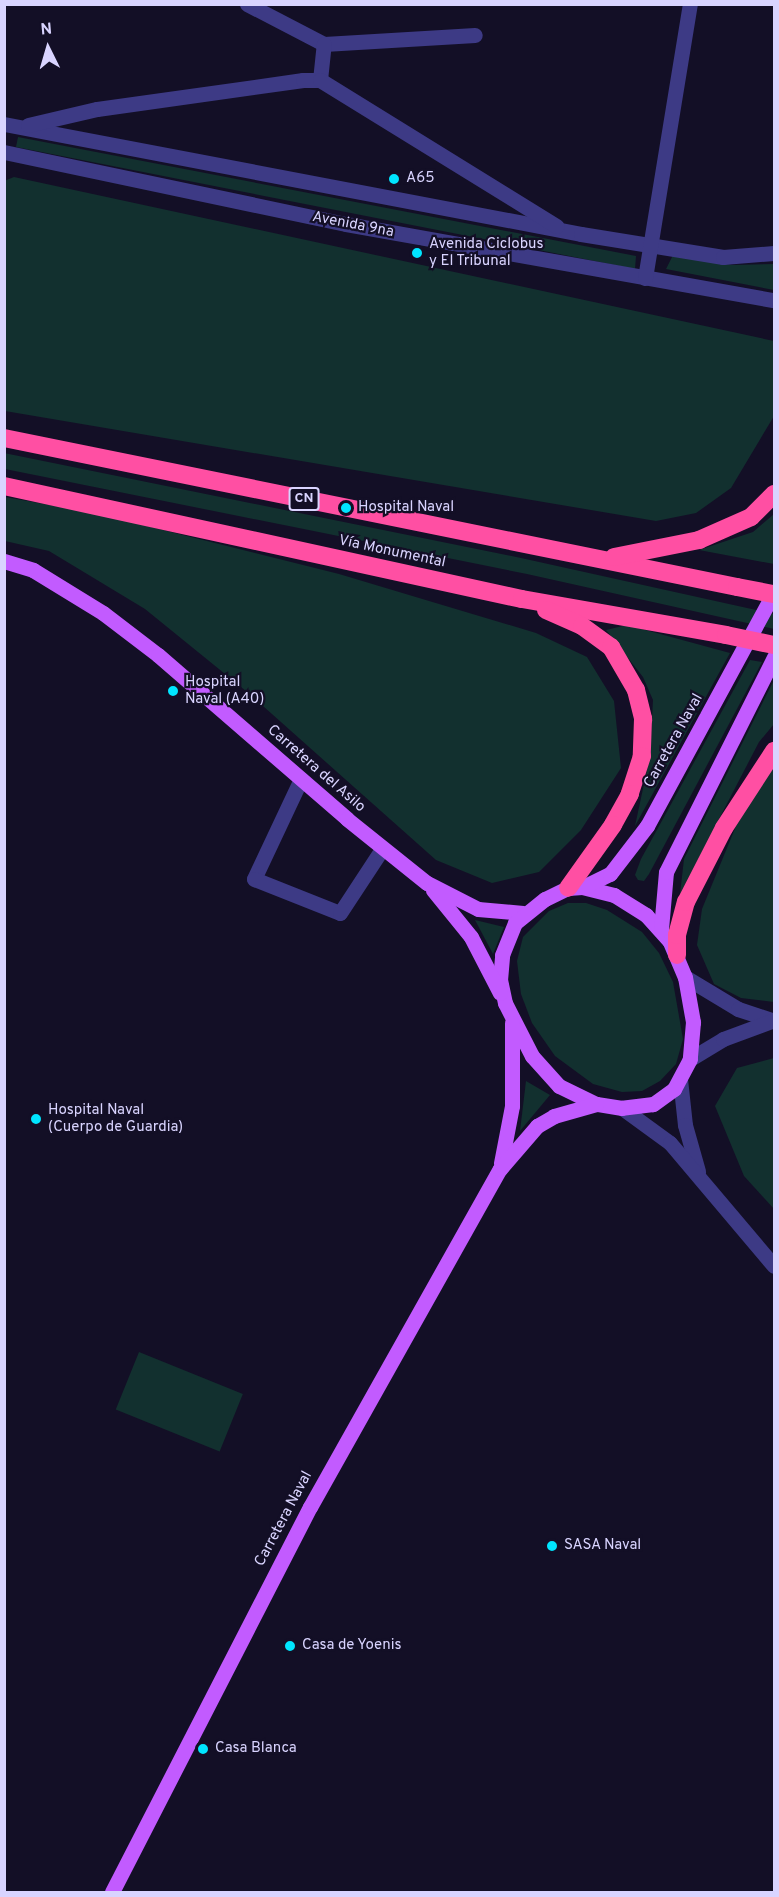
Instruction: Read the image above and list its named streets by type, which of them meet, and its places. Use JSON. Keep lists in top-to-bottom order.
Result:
{
  "streets": {
    "highway": ["CN", "Vía Monumental"],
    "main road": ["Carretera Naval", "Carretera del Asilo"],
    "street": ["Avenida 9na"]
  },
  "crossings": [
    ["CN", "Carretera Naval"],
    ["Carretera Naval", "Carretera del Asilo"]
  ],
  "places": [
    "A65",
    "Avenida Ciclobus y El Tribunal",
    "Hospital Naval",
    "Hospital Naval (A40)",
    "Hospital Naval (Cuerpo de Guardia)",
    "SASA Naval",
    "Casa de Yoenis",
    "Casa Blanca"
  ],
  "north": "top"
}
